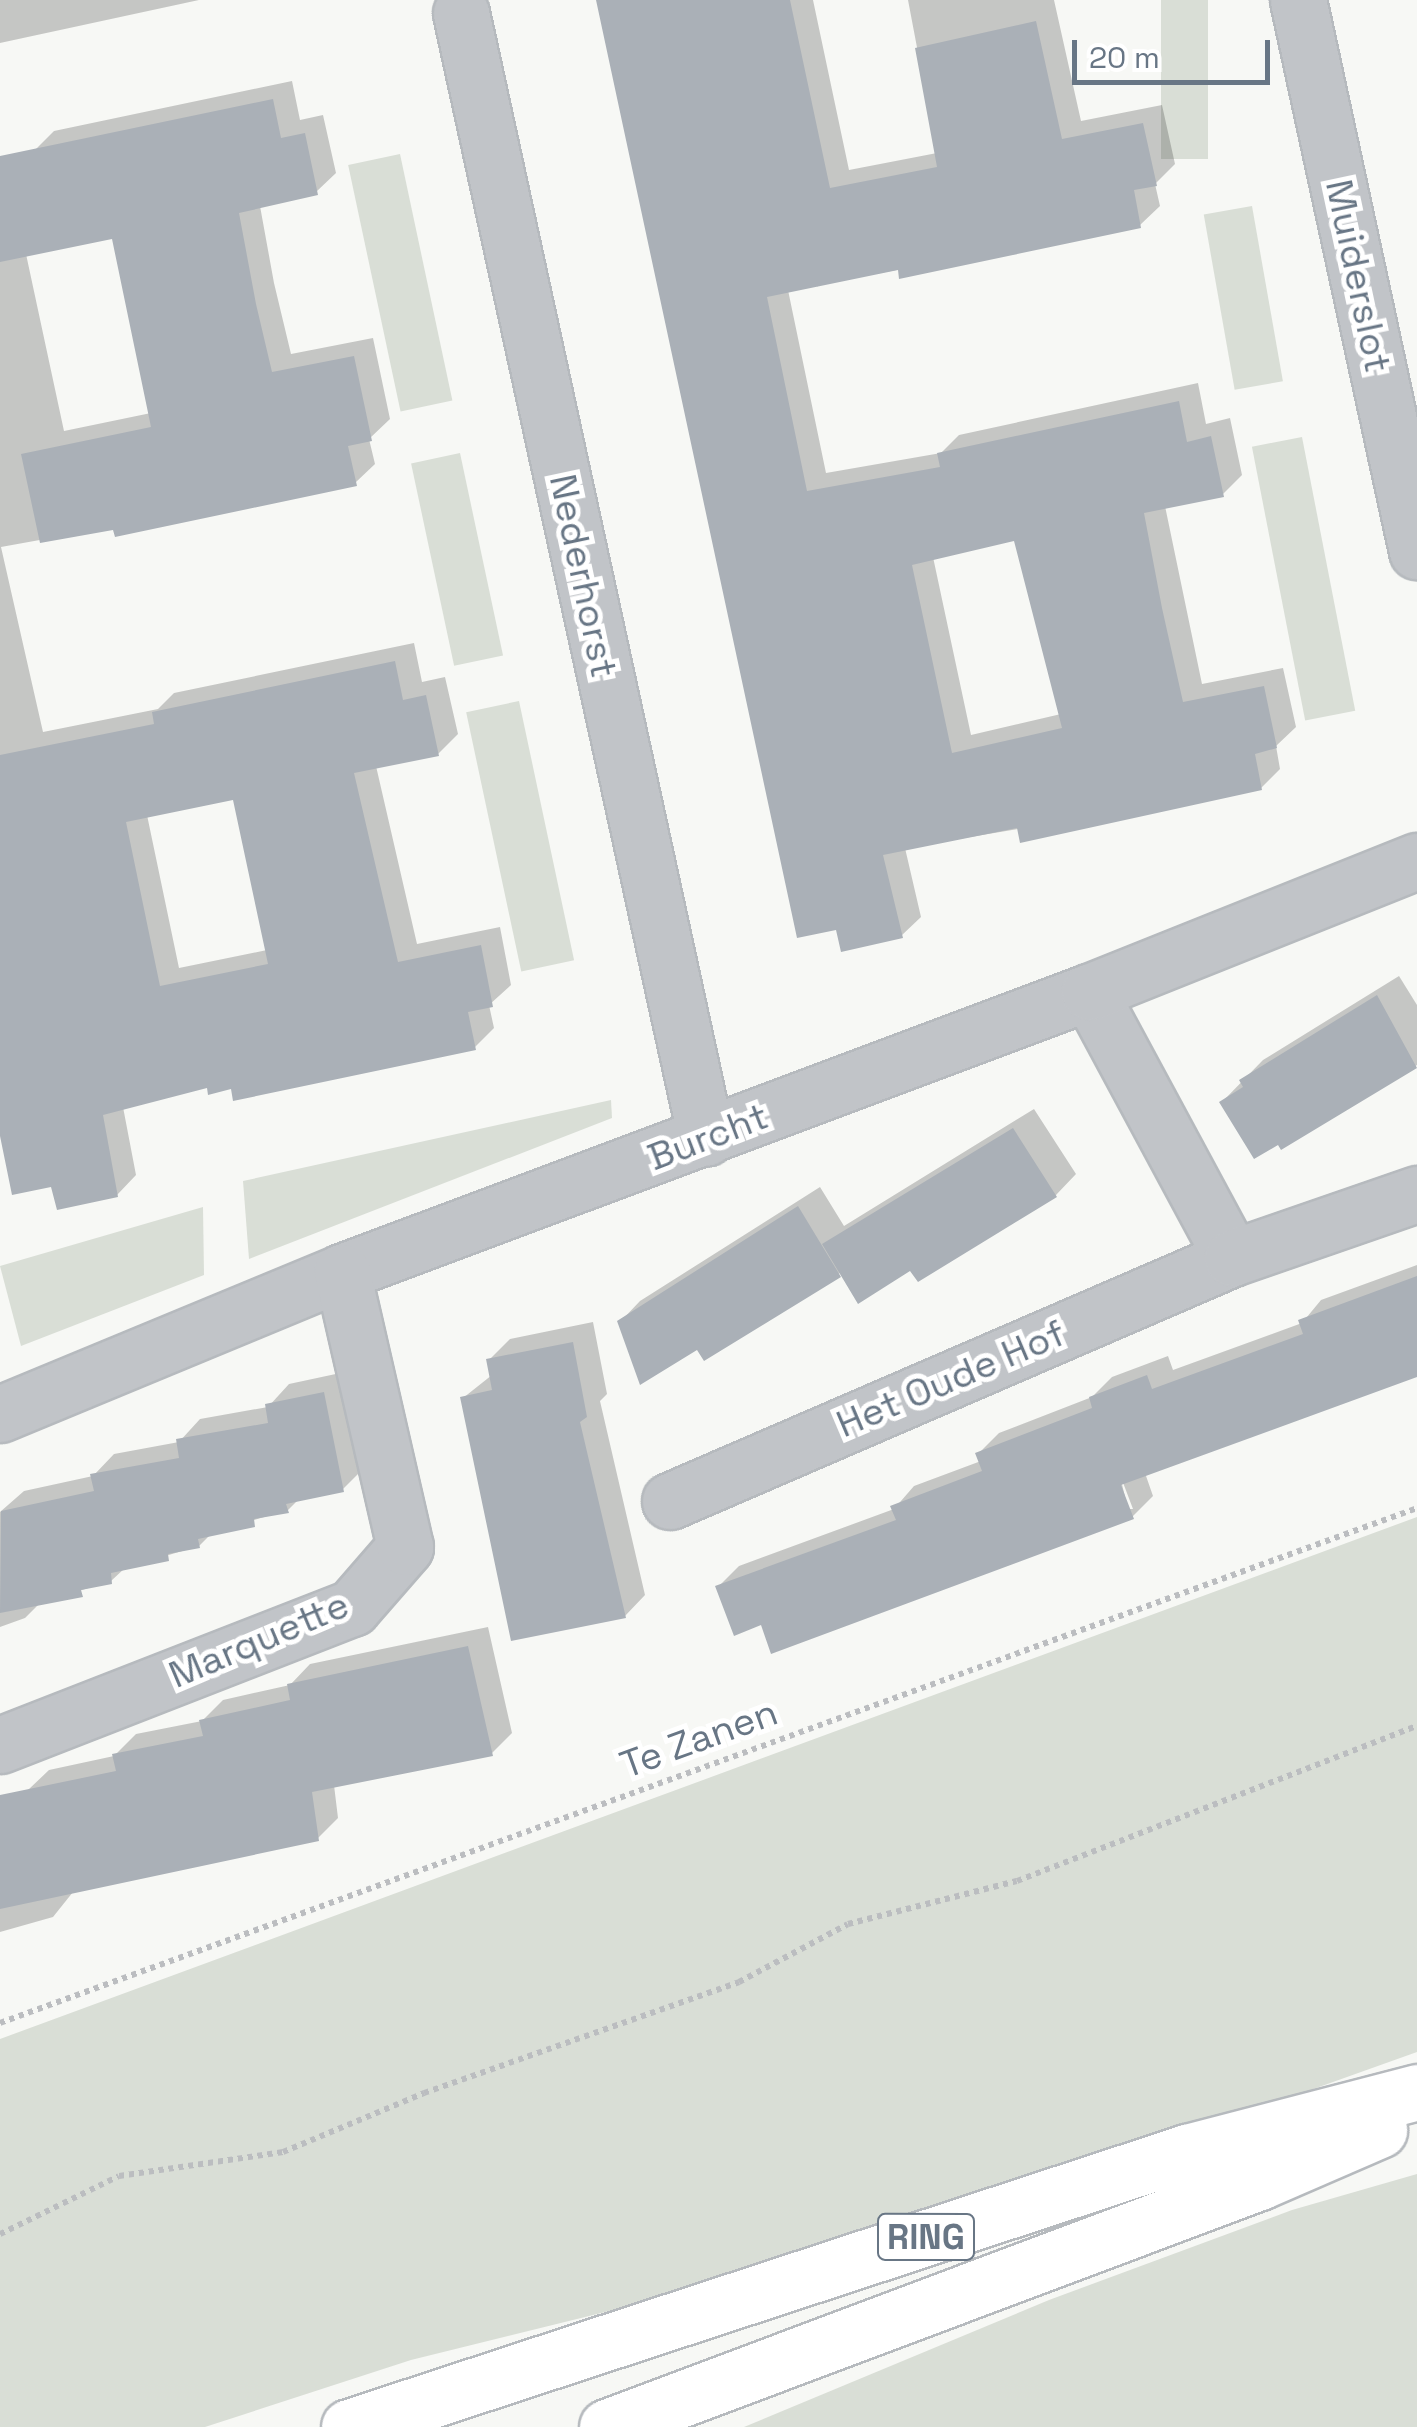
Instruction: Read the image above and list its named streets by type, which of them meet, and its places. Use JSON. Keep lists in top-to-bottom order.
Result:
{
  "streets": {
    "main road": ["RING"],
    "street": [
      "Muiderslot",
      "Nederhorst",
      "Burcht",
      "Het Oude Hof",
      "Marquette"
    ],
    "path": ["Te Zanen"]
  },
  "crossings": [
    ["Nederhorst", "Burcht"],
    ["Burcht", "Marquette"]
  ],
  "scale_bar": "20 m"
}
